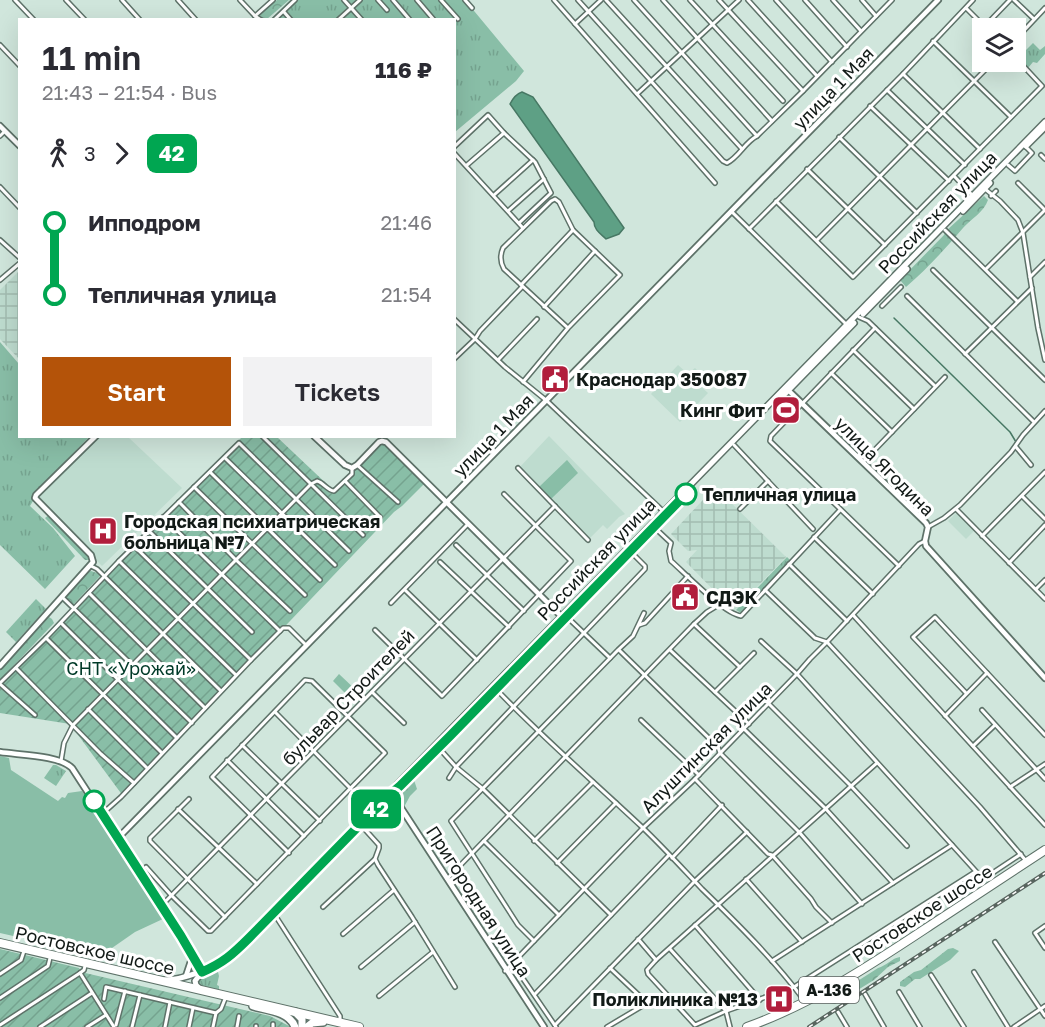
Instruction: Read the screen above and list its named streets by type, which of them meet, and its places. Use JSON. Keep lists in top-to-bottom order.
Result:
{
  "streets": {
    "highway": ["Ростовское шоссе", "А-136"],
    "main road": ["Российская улица"],
    "street": [
      "улица 1 Мая",
      "улица Ягодина",
      "бульвар Строителей",
      "Алуштинская улица",
      "Пригородная улица"
    ]
  },
  "crossings": [
    ["Российская улица", "улица Ягодина"],
    ["Российская улица", "Пригородная улица"],
    ["Российская улица", "Ростовское шоссе"],
    ["улица Ягодина", "Алуштинская улица"],
    ["Алуштинская улица", "Пригородная улица"]
  ],
  "parks": ["СНТ «Урожай»"],
  "places": {
    "public building": ["Краснодар 350087", "СДЭК"],
    "sports": ["Кинг Фит"],
    "other": ["Тепличная улица"],
    "hospital": ["Городская психиатрическая больница №7", "Поликлиника №13"]
  },
  "lines": ["bus line 42"],
  "page": {
    "on_map": "42",
    "heading": ["11 min", "21:43 – 21:54 · Bus", "116 ₽"],
    "legs": ["3", "42"],
    "list": [
      {
        "name": "Ипподром",
        "value": "21:46"
      },
      {
        "name": "Тепличная улица",
        "value": "21:54"
      }
    ],
    "buttons": ["Start", "Tickets"]
  }
}
